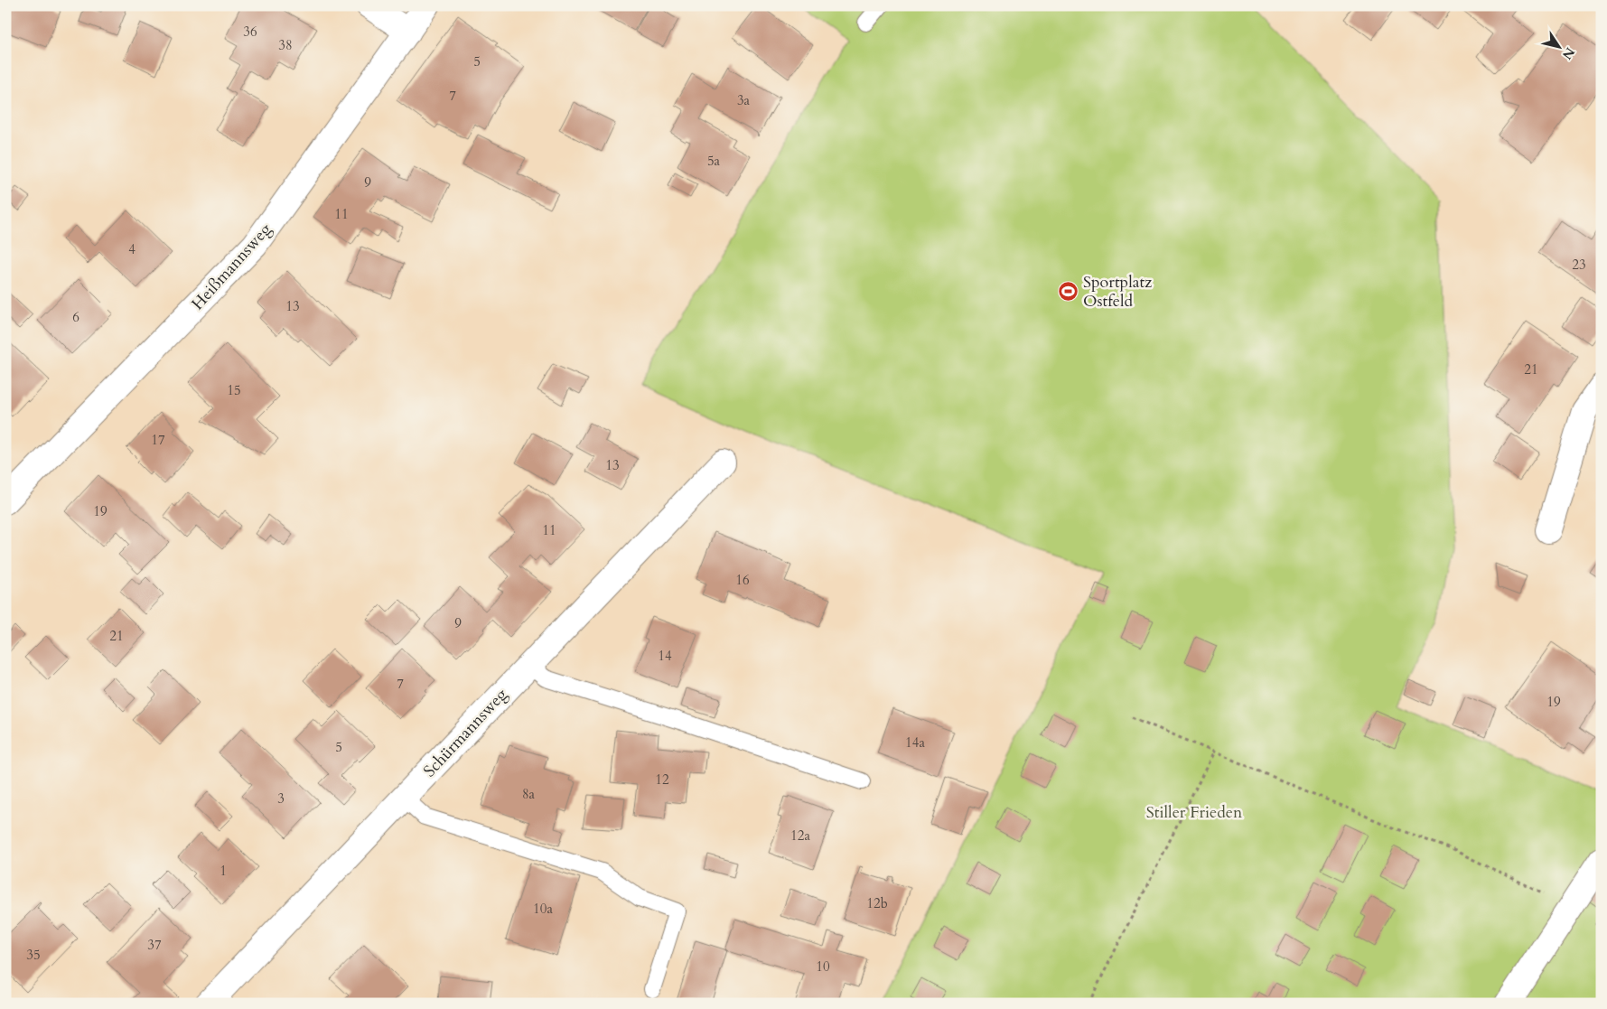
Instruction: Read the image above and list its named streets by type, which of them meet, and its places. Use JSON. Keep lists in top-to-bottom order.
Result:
{
  "streets": {
    "street": ["Heißmannsweg", "Schürmannsweg"]
  },
  "parks": ["Stiller Frieden"],
  "places": {
    "sports": ["Sportplatz Ostfeld"]
  },
  "house_numbers": [
    "36",
    "38",
    "5",
    "7",
    "3a",
    "5a",
    "9",
    "11",
    "4",
    "23",
    "13",
    "6",
    "21",
    "15",
    "17",
    "13",
    "19",
    "11",
    "16",
    "9",
    "21",
    "14",
    "7",
    "19",
    "14a",
    "5",
    "12",
    "8a",
    "3",
    "12a",
    "1",
    "12b",
    "10a",
    "37",
    "35",
    "10"
  ],
  "north": "bottom right"
}
